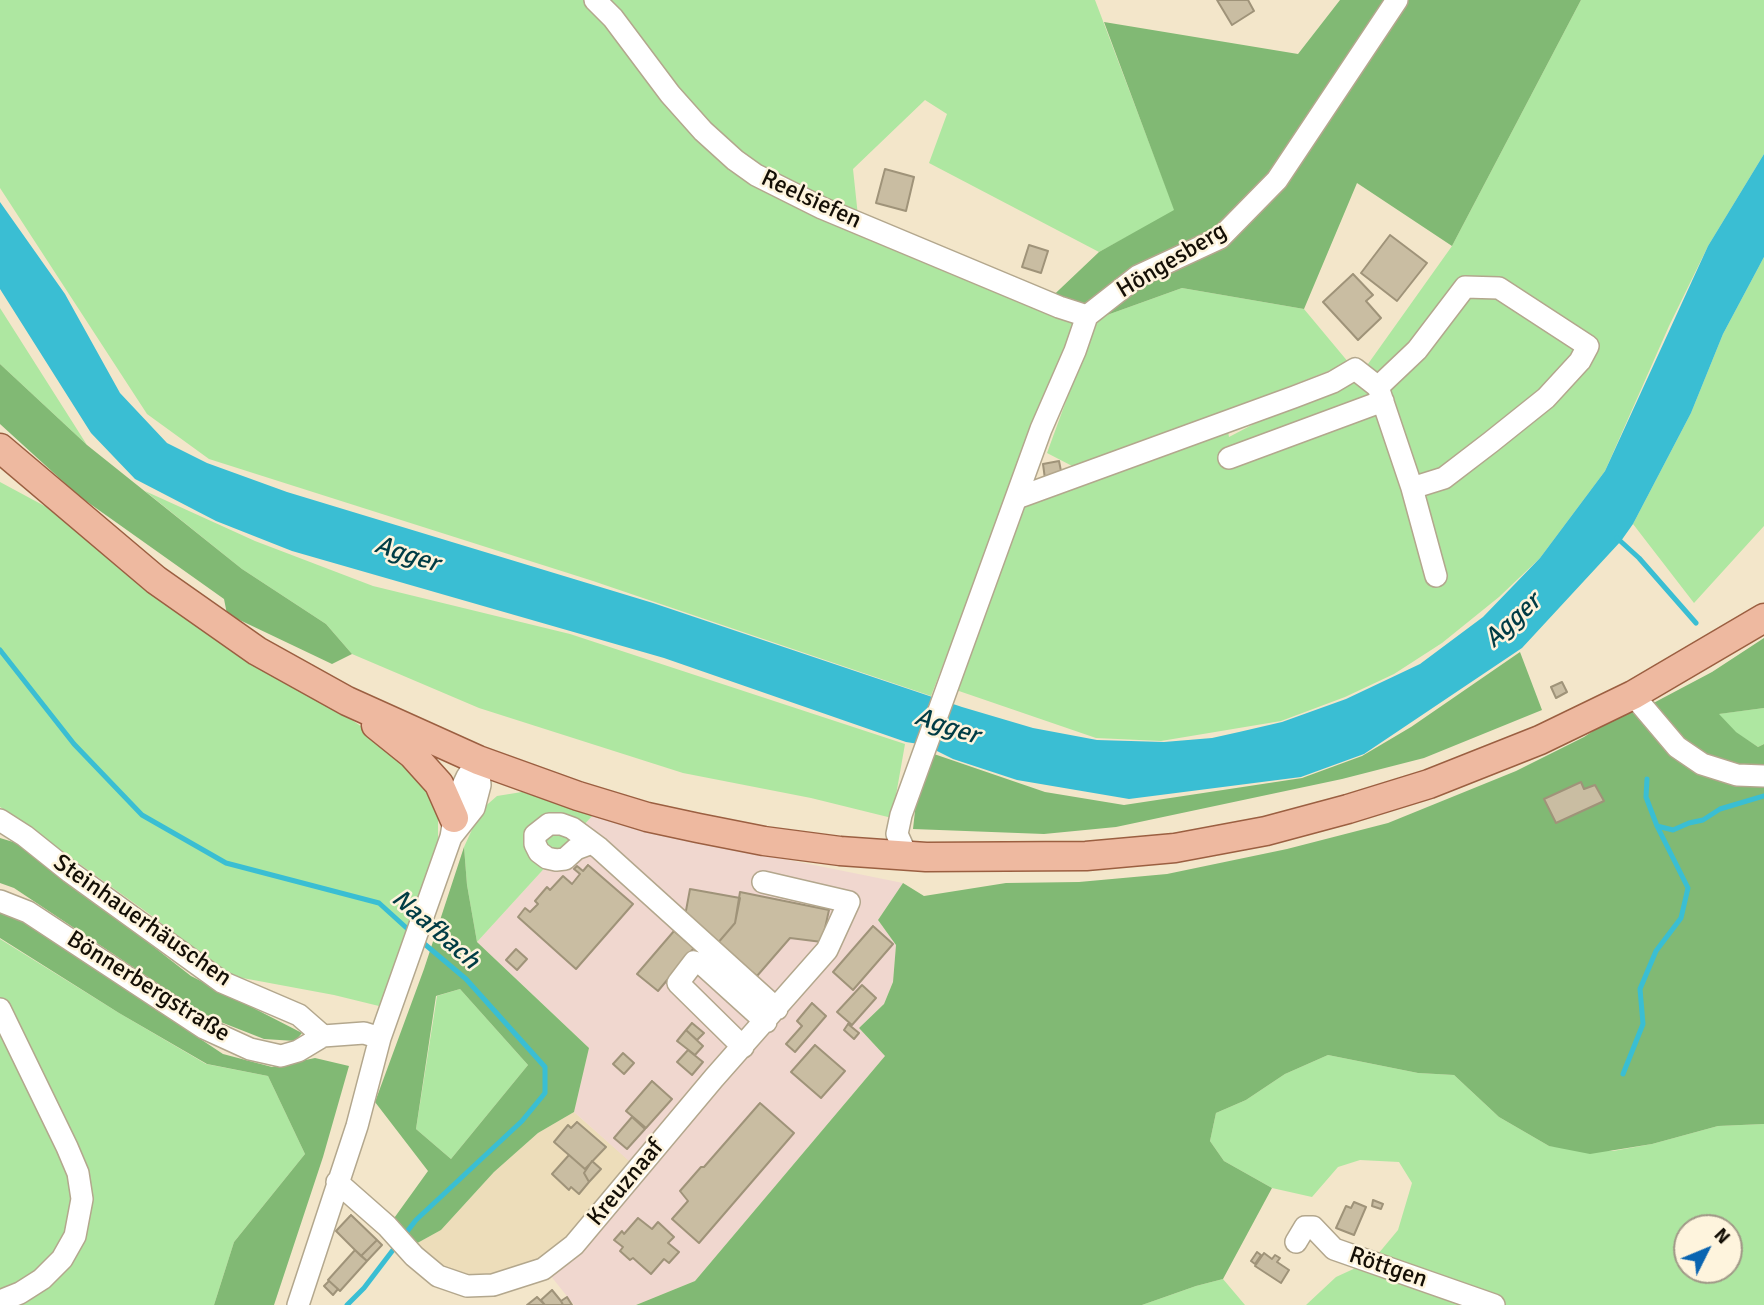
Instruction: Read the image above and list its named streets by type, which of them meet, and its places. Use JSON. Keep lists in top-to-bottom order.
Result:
{
  "streets": {
    "street": [
      "Reelsiefen",
      "Höngesberg",
      "Steinhauerhäuschen",
      "Bönnerbergstraße",
      "Kreuznaaf",
      "Röttgen"
    ]
  },
  "crossings": [
    ["Reelsiefen", "Höngesberg"],
    ["Steinhauerhäuschen", "Bönnerbergstraße"]
  ],
  "water": ["Agger", "Naafbach"],
  "north": "top right"
}
